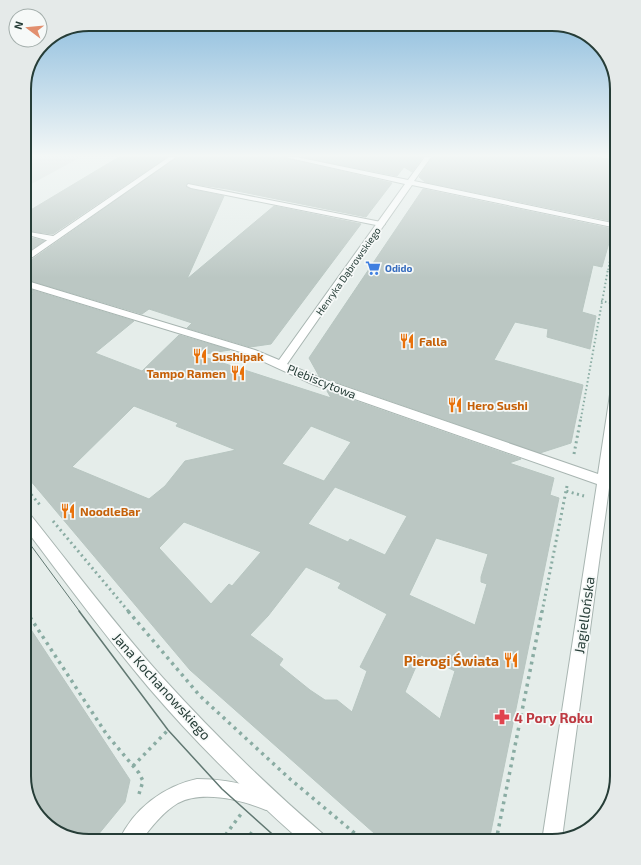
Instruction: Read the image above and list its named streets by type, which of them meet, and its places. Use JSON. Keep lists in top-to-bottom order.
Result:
{
  "streets": {
    "street": [
      "Henryka Dąbrowskiego",
      "Plebiscytowa",
      "Jagiellońska",
      "Jana Kochanowskiego"
    ]
  },
  "crossings": [
    ["Henryka Dąbrowskiego", "Plebiscytowa"],
    ["Plebiscytowa", "Jagiellońska"]
  ],
  "places": {
    "supermarket": ["Odido"],
    "restaurant": [
      "Falla",
      "Sushipak",
      "Tampo Ramen",
      "Hero Sushi",
      "NoodleBar",
      "Pierogi Świata"
    ],
    "pharmacy": ["4 Pory Roku"]
  },
  "north": "left"
}
